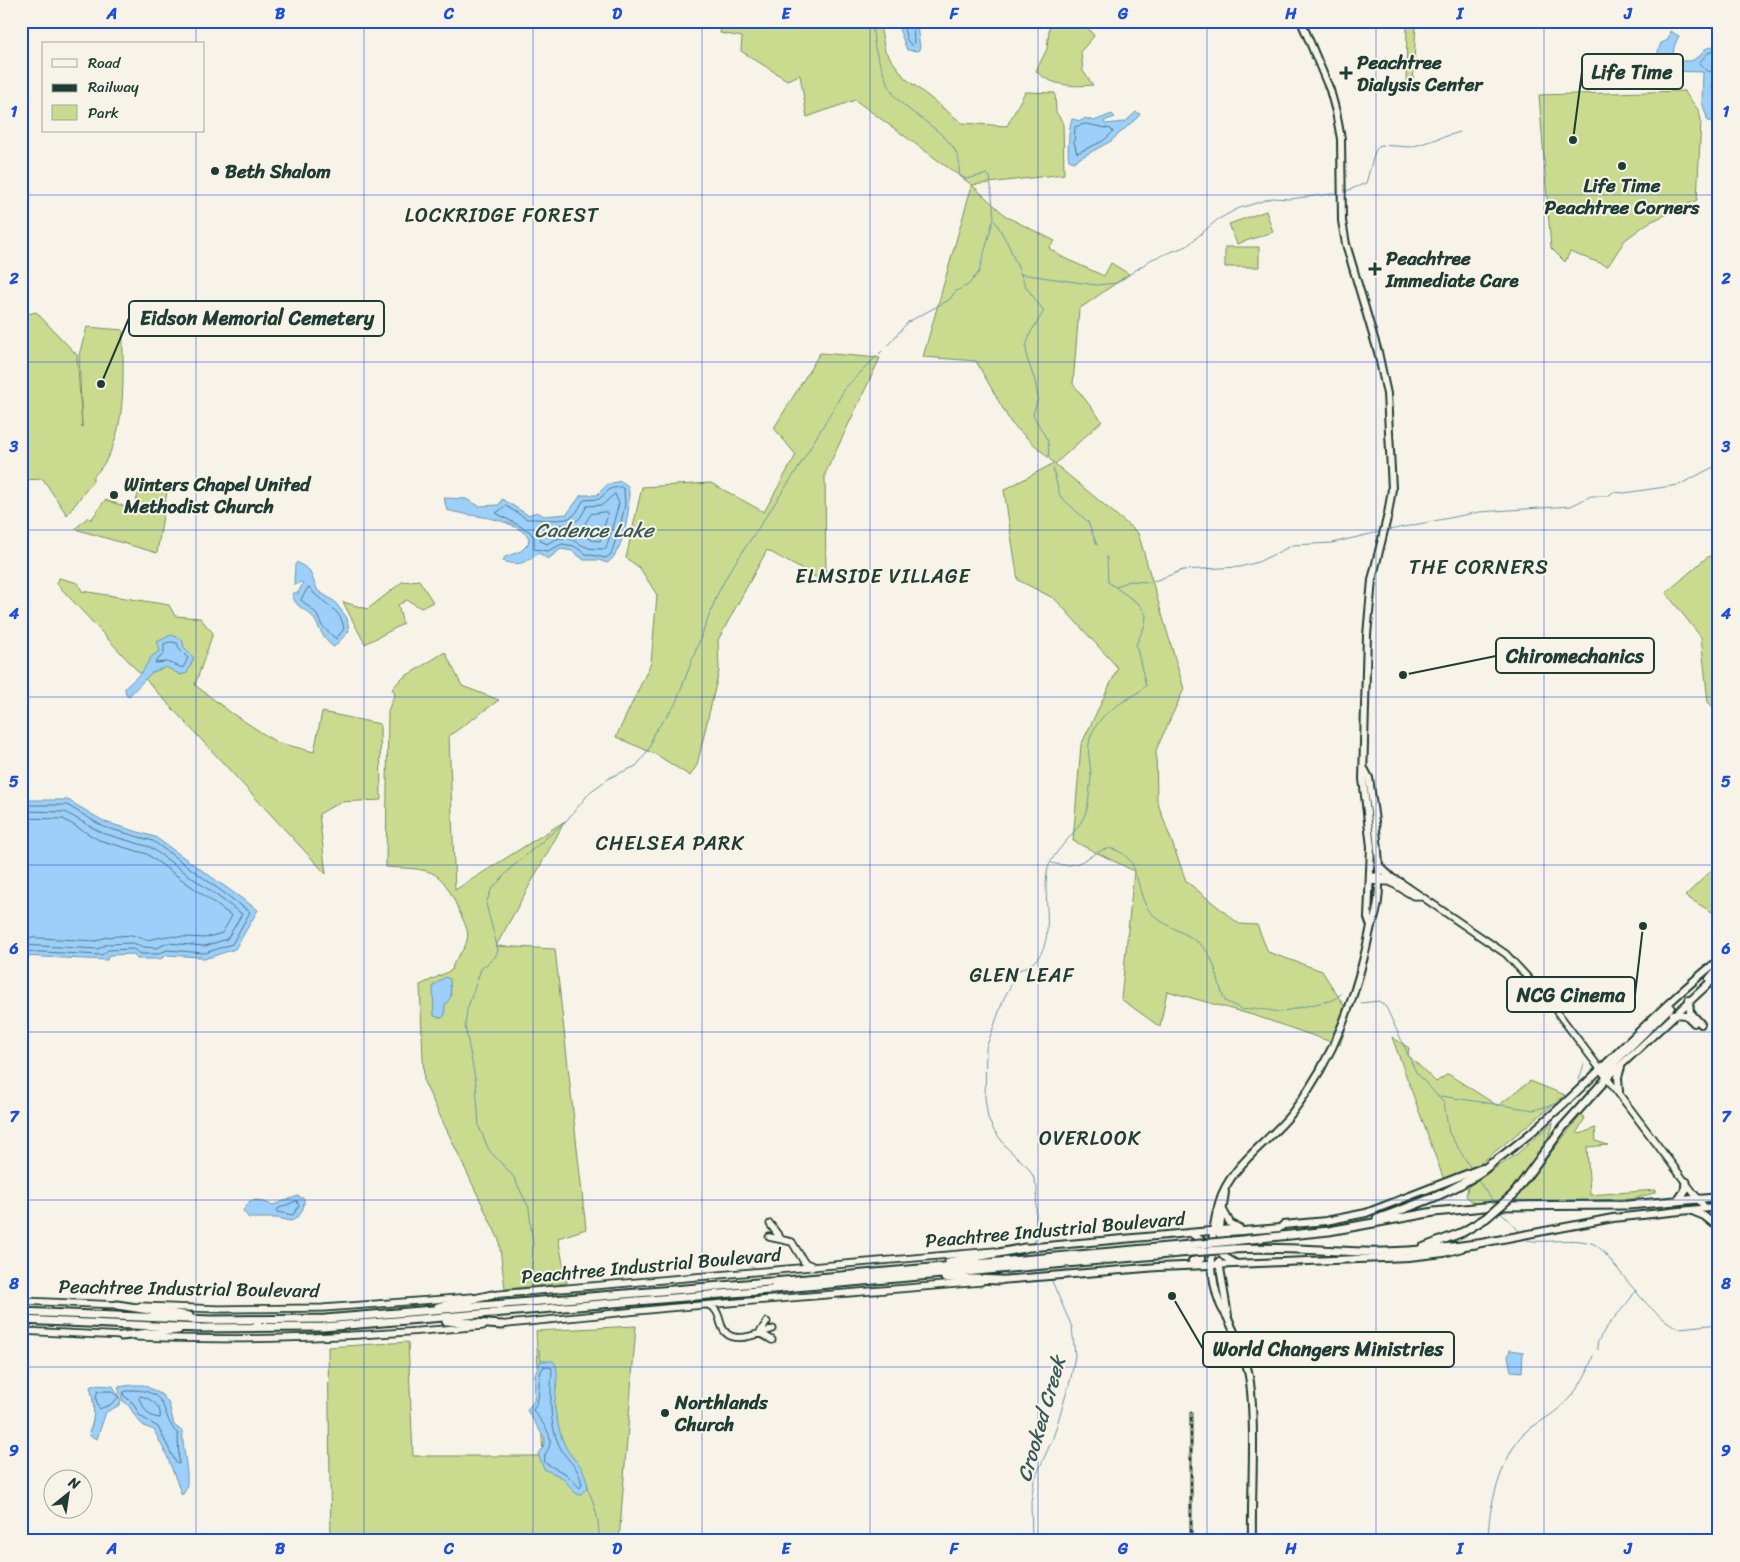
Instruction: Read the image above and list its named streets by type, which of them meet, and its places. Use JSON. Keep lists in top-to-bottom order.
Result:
{
  "streets": {
    "highway": ["Peachtree Industrial Boulevard"]
  },
  "districts": [
    "LOCKRIDGE FOREST",
    "THE CORNERS",
    "ELMSIDE VILLAGE",
    "CHELSEA PARK",
    "GLEN LEAF",
    "OVERLOOK"
  ],
  "water": ["Cadence Lake", "Crooked Creek"],
  "places": {
    "health": ["Peachtree Dialysis Center", "Peachtree Immediate Care"],
    "other": [
      "Life Time",
      "Life Time Peachtree Corners",
      "Beth Shalom",
      "Eidson Memorial Cemetery",
      "Winters Chapel United Methodist Church",
      "Chiromechanics",
      "NCG Cinema",
      "World Changers Ministries",
      "Northlands Church"
    ]
  },
  "legend": ["Road", "Railway", "Park"],
  "north": "top right",
  "grid": {
    "columns": [
      "A",
      "B",
      "C",
      "D",
      "E",
      "F",
      "G",
      "H",
      "I",
      "J"
    ],
    "rows": [
      "1",
      "2",
      "3",
      "4",
      "5",
      "6",
      "7",
      "8",
      "9"
    ]
  }
}
